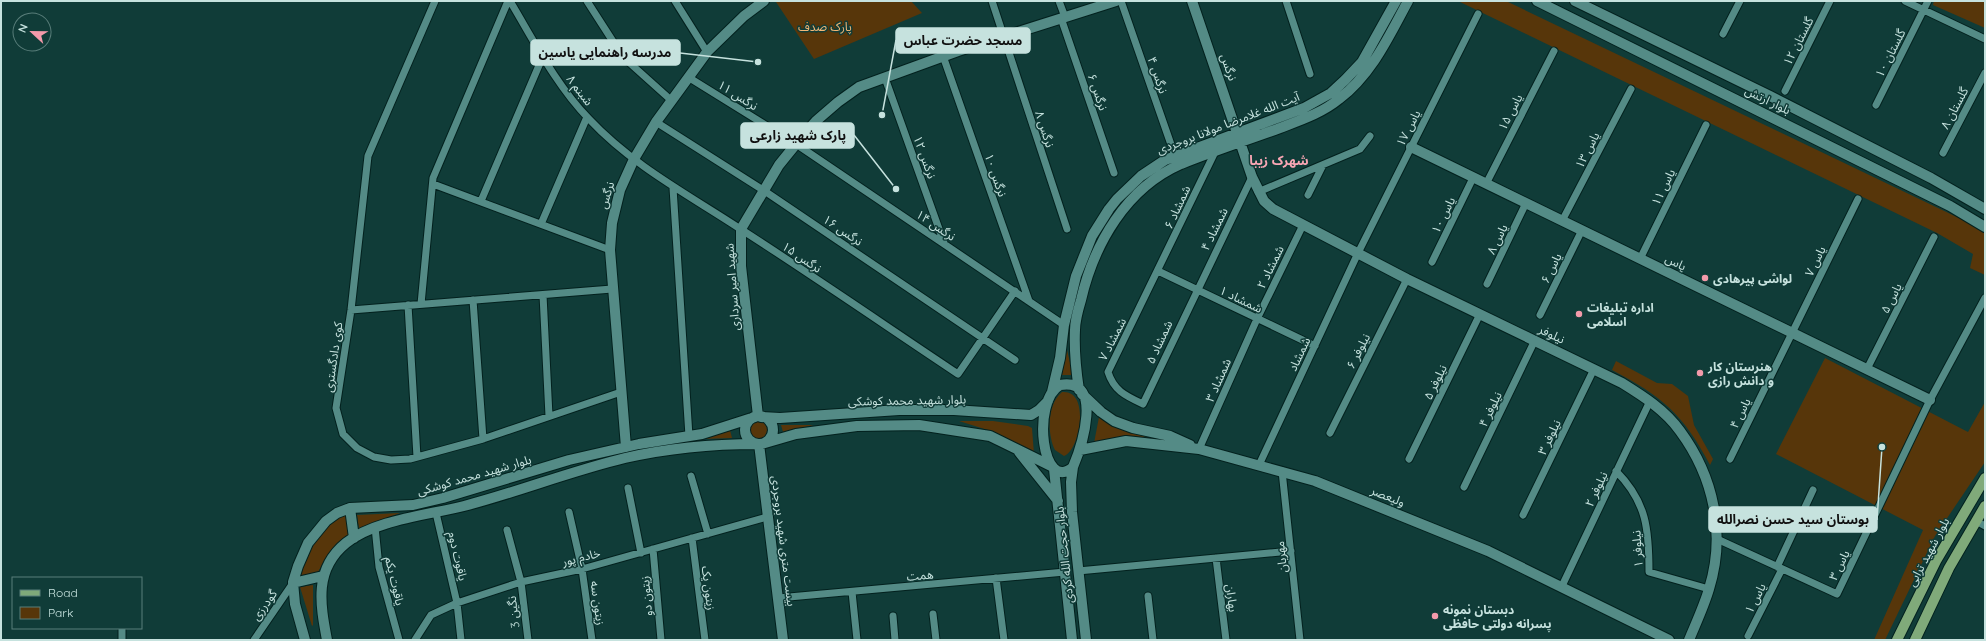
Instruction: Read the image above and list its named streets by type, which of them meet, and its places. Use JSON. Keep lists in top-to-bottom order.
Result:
{
  "streets": {
    "main road": [
      "نرگس",
      "بلوار ارتش",
      "آیت الله غلامرضا مولانا بروجردی",
      "یاس",
      "شهید امیر سرداری",
      "نیلوفر",
      "بلوار شهید محمد کوشکی",
      "ولیعصر",
      "بیست متری شهید بروجردی",
      "بلوار شهید ترابی",
      "بلوار حجت الله کردی"
    ],
    "street": [
      "گلستان ۱۲",
      "گلستان ۱۰",
      "نرگس ۴",
      "شبنم ۸",
      "نرگس ۶",
      "نرگس ۱۱",
      "گلستان ۸",
      "یاس ۱۵",
      "یاس ۱۷",
      "نرگس ۸",
      "یاس ۱۳",
      "نرگس ۱۲",
      "نرگس ۱۰",
      "یاس ۱۱",
      "شمشاد ۶",
      "یاس ۱۰",
      "نرگس ۱۴",
      "شمشاد ۴",
      "نرگس ۱۶",
      "یاس ۸",
      "نرگس ۱۵",
      "یاس ۷",
      "شمشاد ۲",
      "یاس ۶",
      "یاس ۵",
      "شمشاد ۱",
      "شمشاد ۷",
      "شمشاد ۵",
      "نیلوفر ۶",
      "شمشاد",
      "کوی دادگستری",
      "شمشاد ۳",
      "نیلوفر ۵",
      "نیلوفر ۴",
      "یاس ۴",
      "نیلوفر ۳",
      "نیلوفر ۲",
      "نیلوفر ۱",
      "یاقوت دوم",
      "خادم پور",
      "مهربان",
      "یاس ۳",
      "همت",
      "یاقوت یکم",
      "زیتون یک",
      "زیتون دو",
      "بهاران",
      "یاس ۱",
      "زیتون سه",
      "گودرزی",
      "نگین 3"
    ]
  },
  "crossings": [
    ["نرگس", "شبنم ۸"],
    ["نرگس", "نرگس ۱۱"],
    ["نرگس", "آیت الله غلامرضا مولانا بروجردی"],
    ["نرگس", "نرگس ۱۶"],
    ["نرگس", "نرگس ۱۵"],
    ["نرگس", "نیلوفر"],
    ["نرگس", "کوی دادگستری"],
    ["نرگس", "بلوار شهید محمد کوشکی"],
    ["نرگس ۴", "آیت الله غلامرضا مولانا بروجردی"],
    ["شبنم ۸", "نرگس ۱۵"],
    ["نرگس ۶", "شهید امیر سرداری"],
    ["نرگس ۱۱", "نرگس ۱۴"],
    ["نرگس ۱۱", "شهید امیر سرداری"],
    ["یاس ۱۵", "یاس"],
    ["آیت الله غلامرضا مولانا بروجردی", "شمشاد ۶"],
    ["آیت الله غلامرضا مولانا بروجردی", "نرگس ۱۴"],
    ["آیت الله غلامرضا مولانا بروجردی", "نیلوفر"],
    ["آیت الله غلامرضا مولانا بروجردی", "بلوار شهید محمد کوشکی"],
    ["یاس ۱۷", "یاس"],
    ["یاس ۱۷", "نیلوفر"],
    ["یاس ۱۷", "شمشاد"],
    ["نرگس ۸", "شهید امیر سرداری"],
    ["یاس ۱۳", "یاس"],
    ["نرگس ۱۲", "نرگس ۱۴"],
    ["نرگس ۱۲", "شهید امیر سرداری"],
    ["نرگس ۱۰", "نرگس ۱۴"],
    ["نرگس ۱۰", "شهید امیر سرداری"],
    ["یاس ۱۱", "یاس"],
    ["شمشاد ۶", "شمشاد ۱"],
    ["شمشاد ۶", "شمشاد ۷"],
    ["یاس ۱۰", "یاس"],
    ["نرگس ۱۴", "شهید امیر سرداری"],
    ["شمشاد ۴", "شمشاد ۱"],
    ["شمشاد ۴", "نیلوفر"],
    ["شمشاد ۴", "شمشاد ۵"],
    ["نرگس ۱۶", "نرگس ۱۵"],
    ["نرگس ۱۶", "شهید امیر سرداری"],
    ["یاس ۸", "یاس"],
    ["نرگس ۱۵", "شهید امیر سرداری"],
    ["یاس ۷", "یاس"],
    ["یاس ۷", "یاس ۴"],
    ["یاس", "یاس ۶"],
    ["یاس", "یاس ۵"],
    ["یاس", "یاس ۴"],
    ["یاس", "یاس ۳"],
    ["شمشاد ۲", "شمشاد ۱"],
    ["شمشاد ۲", "نیلوفر"],
    ["شمشاد ۲", "شمشاد ۳"],
    ["شهید امیر سرداری", "بلوار شهید محمد کوشکی"],
    ["شهید امیر سرداری", "بیست متری شهید بروجردی"],
    ["شمشاد ۱", "شمشاد ۷"],
    ["شمشاد ۱", "شمشاد ۵"],
    ["شمشاد ۱", "شمشاد"],
    ["شمشاد ۱", "شمشاد ۳"],
    ["نیلوفر", "نیلوفر ۶"],
    ["نیلوفر", "شمشاد"],
    ["نیلوفر", "نیلوفر ۵"],
    ["نیلوفر", "نیلوفر ۴"],
    ["نیلوفر", "نیلوفر ۳"],
    ["نیلوفر", "نیلوفر ۲"],
    ["نیلوفر", "نیلوفر ۱"],
    ["نیلوفر", "یاس ۳"],
    ["شمشاد ۷", "شمشاد ۵"],
    ["شمشاد", "ولیعصر"],
    ["شمشاد ۳", "ولیعصر"],
    ["بلوار شهید محمد کوشکی", "بیست متری شهید بروجردی"],
    ["بلوار شهید محمد کوشکی", "بلوار حجت الله کردی"],
    ["بلوار شهید محمد کوشکی", "یاقوت دوم"],
    ["بلوار شهید محمد کوشکی", "یاقوت یکم"],
    ["بلوار شهید محمد کوشکی", "گودرزی"],
    ["نیلوفر ۲", "ولیعصر"],
    ["نیلوفر ۲", "نیلوفر ۱"],
    ["ولیعصر", "مهربان"],
    ["بیست متری شهید بروجردی", "خادم پور"],
    ["بیست متری شهید بروجردی", "همت"],
    ["بلوار حجت الله کردی", "همت"],
    ["یاقوت دوم", "خادم پور"],
    ["خادم پور", "زیتون یک"],
    ["خادم پور", "زیتون دو"],
    ["خادم پور", "زیتون سه"],
    ["خادم پور", "نگین 3"],
    ["یاس ۳", "یاس ۱"]
  ],
  "districts": ["شهرک زیبا"],
  "parks": ["پارک صدف"],
  "places": [
    "مدرسه راهنمایی یاسین",
    "مسجد حضرت عباس",
    "پارک شهید زارعی",
    "لواشی پیرهادی",
    "اداره تبلیغات اسلامی",
    "هنرستان کار و دانش رازی",
    "بوستان سید حسن نصرالله",
    "دبستان نمونه پسرانه دولتی حافظی"
  ],
  "legend": ["Road", "Park"],
  "north": "left"
}
